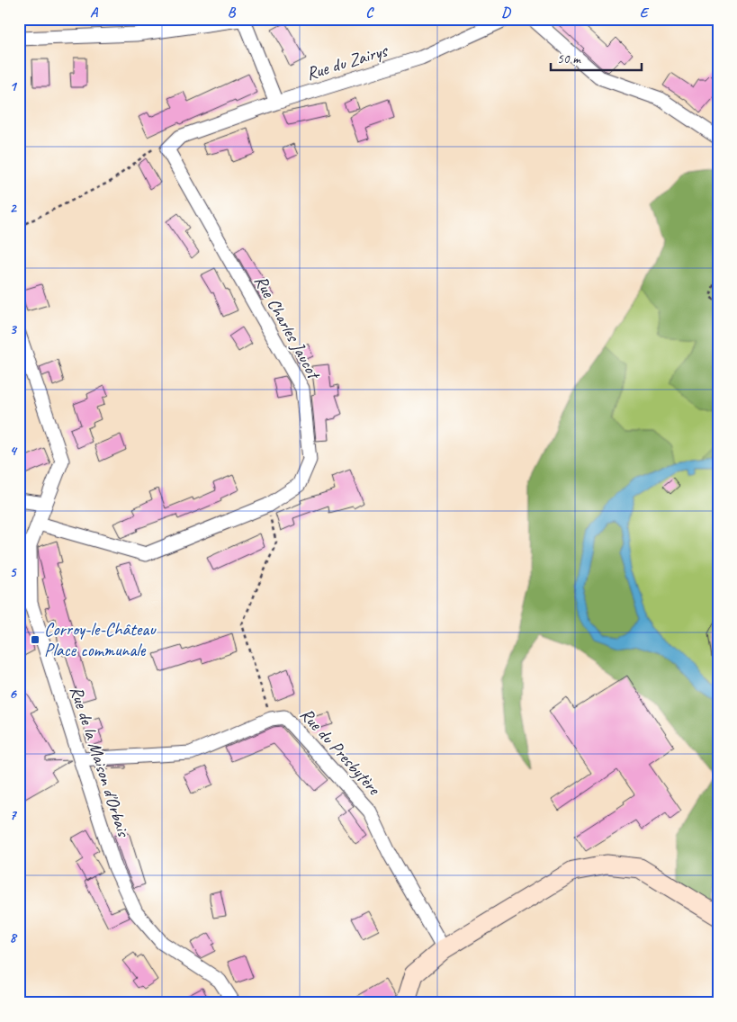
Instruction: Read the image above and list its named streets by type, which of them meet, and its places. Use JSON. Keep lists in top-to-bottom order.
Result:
{
  "streets": {
    "street": [
      "Rue du Zairys",
      "Rue Charles Jaucot",
      "Rue du Presbytère",
      "Rue de la Maison d'Orbais"
    ]
  },
  "crossings": [
    ["Rue Charles Jaucot", "Rue de la Maison d'Orbais"],
    ["Rue du Presbytère", "Rue de la Maison d'Orbais"]
  ],
  "places": {
    "transit": ["Corroy-le-Château Place communale"]
  },
  "scale_bar": "50 m",
  "grid": {
    "columns": [
      "A",
      "B",
      "C",
      "D",
      "E"
    ],
    "rows": [
      "1",
      "2",
      "3",
      "4",
      "5",
      "6",
      "7",
      "8"
    ]
  }
}
